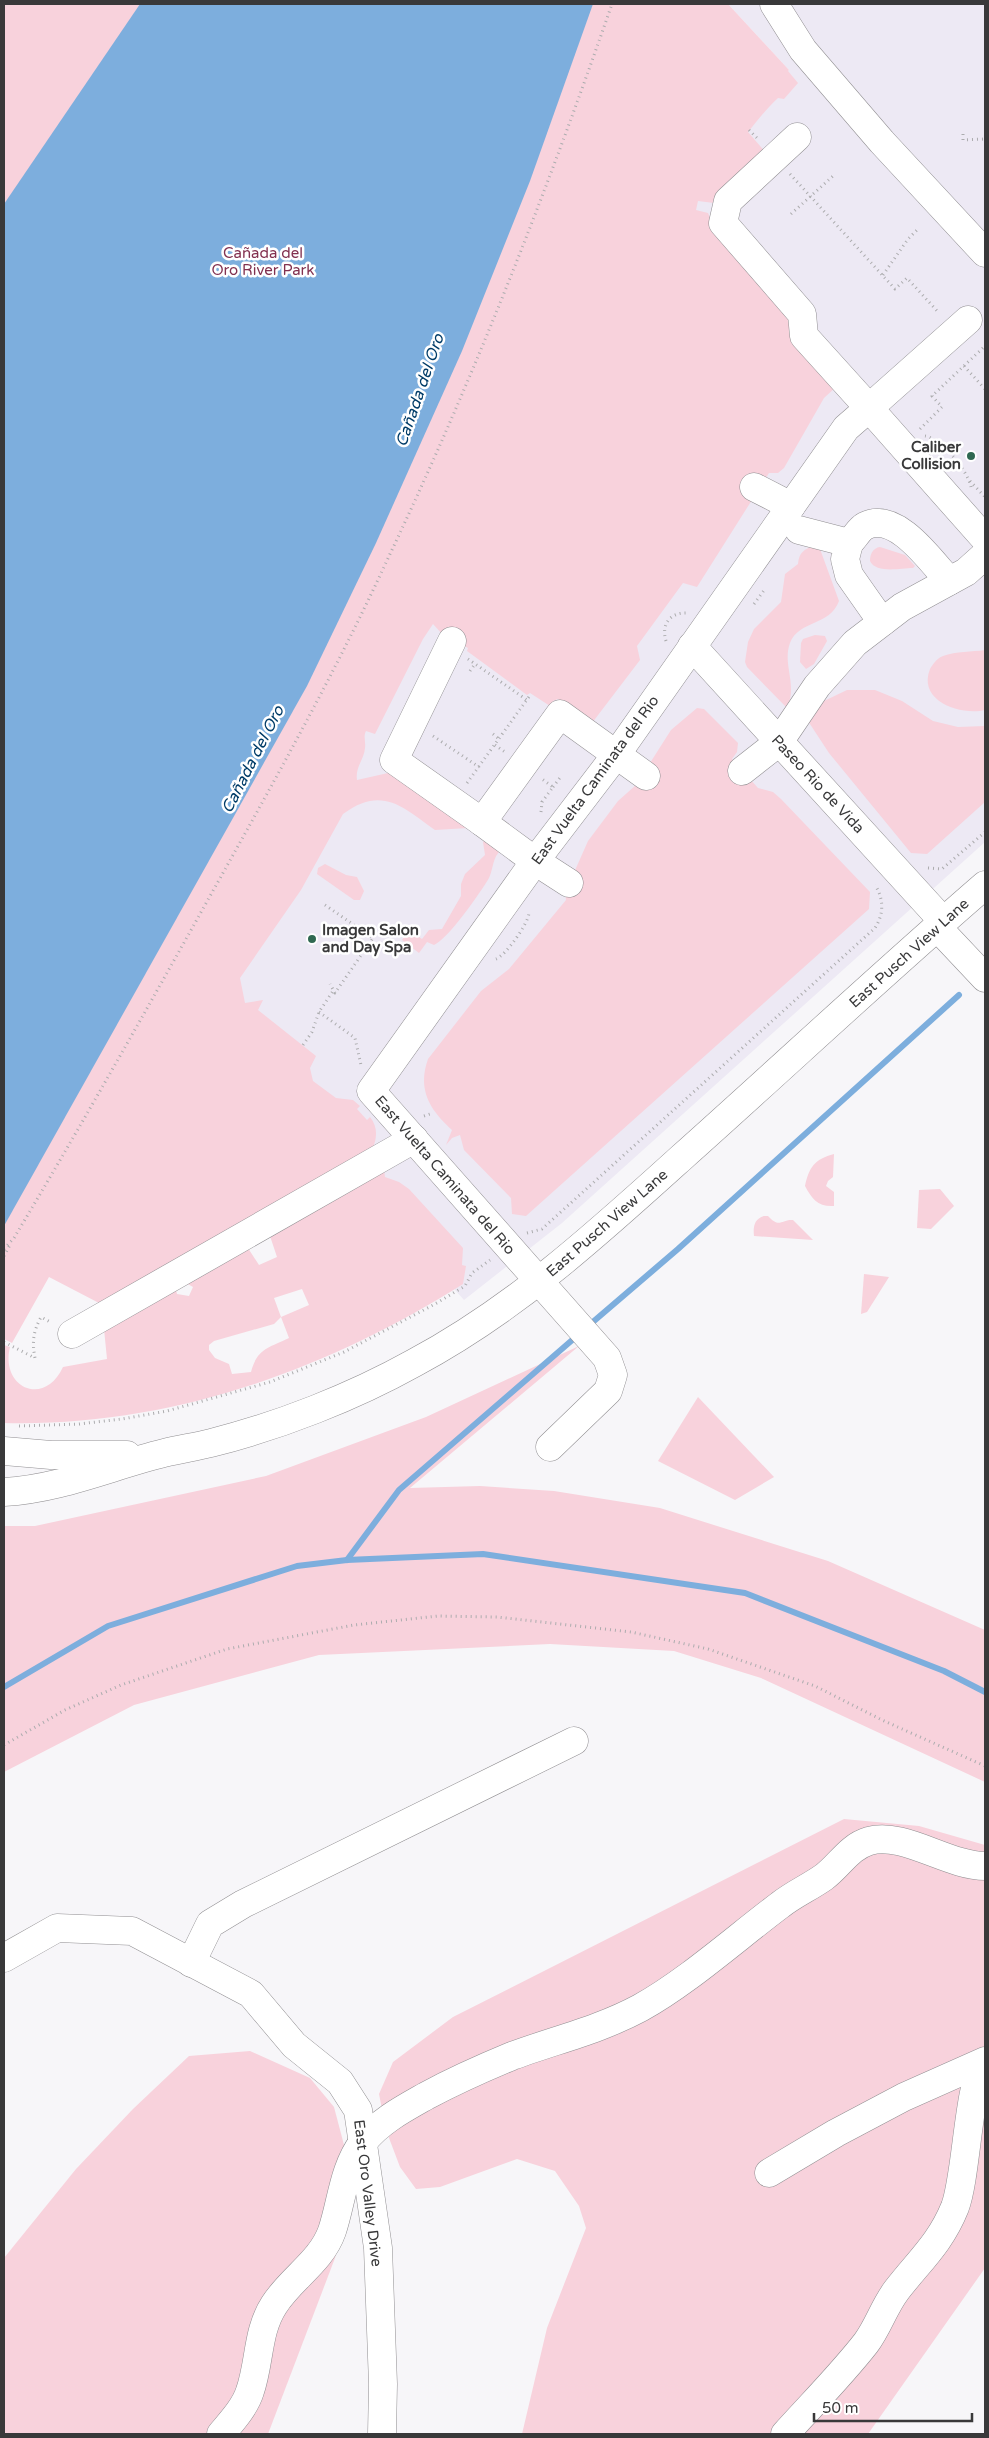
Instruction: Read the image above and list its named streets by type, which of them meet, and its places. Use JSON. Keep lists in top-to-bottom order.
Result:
{
  "streets": {
    "main road": [
      "East Vuelta Caminata del Rio",
      "Paseo Rio de Vida",
      "East Pusch View Lane",
      "East Oro Valley Drive"
    ]
  },
  "crossings": [
    ["East Vuelta Caminata del Rio", "Paseo Rio de Vida"],
    ["East Vuelta Caminata del Rio", "East Pusch View Lane"],
    ["Paseo Rio de Vida", "East Pusch View Lane"]
  ],
  "water": ["Cañada del Oro"],
  "parks": ["Cañada del Oro River Park"],
  "places": ["Caliber Collision", "Imagen Salon and Day Spa"],
  "scale_bar": "50 m"
}
